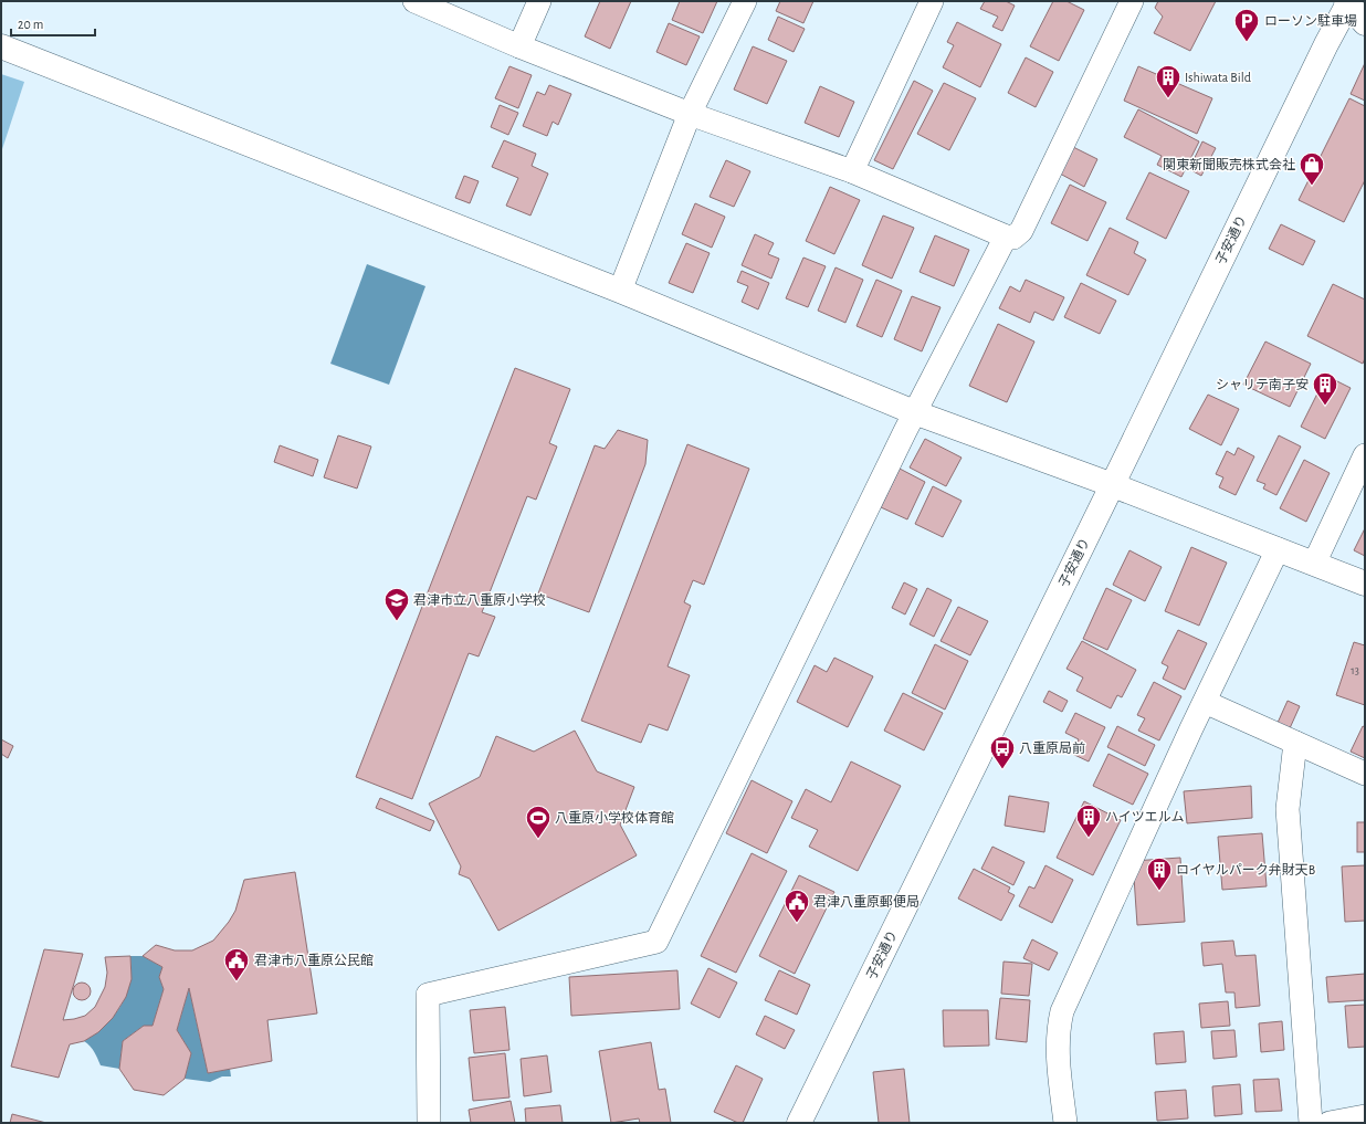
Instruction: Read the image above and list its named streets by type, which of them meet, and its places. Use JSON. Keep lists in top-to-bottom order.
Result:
{
  "streets": {
    "street": ["子安通り"]
  },
  "places": {
    "parking": ["ローソン駐車場"],
    "building": [
      "Ishiwata Bild",
      "シャリテ南子安",
      "ハイツエルム",
      "ロイヤルパーク弁財天B"
    ],
    "shop": ["関東新聞販売株式会社"],
    "school or university": ["君津市立八重原小学校"],
    "bus stop": ["八重原局前"],
    "sports": ["八重原小学校体育館"],
    "public building": ["君津八重原郵便局", "君津市八重原公民館"]
  },
  "house_numbers": ["13"],
  "scale_bar": "20 m"
}
